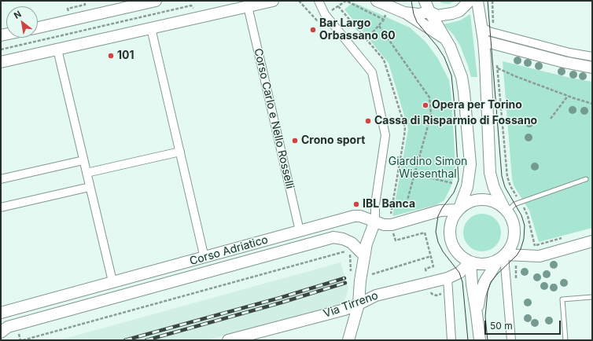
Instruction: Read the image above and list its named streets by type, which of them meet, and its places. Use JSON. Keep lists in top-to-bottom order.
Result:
{
  "streets": {
    "street": ["Corso Carlo e Nello Rosselli", "Corso Adriatico", "Via Tirreno"]
  },
  "crossings": [
    ["Corso Carlo e Nello Rosselli", "Corso Adriatico"],
    ["Corso Adriatico", "Via Tirreno"]
  ],
  "parks": ["Giardino Simon Wiesenthal"],
  "places": [
    "Bar Largo Orbassano 60",
    "101",
    "Opera per Torino",
    "Cassa di Risparmio di Fossano",
    "Crono sport",
    "IBL Banca"
  ],
  "scale_bar": "50 m",
  "north": "top left"
}
